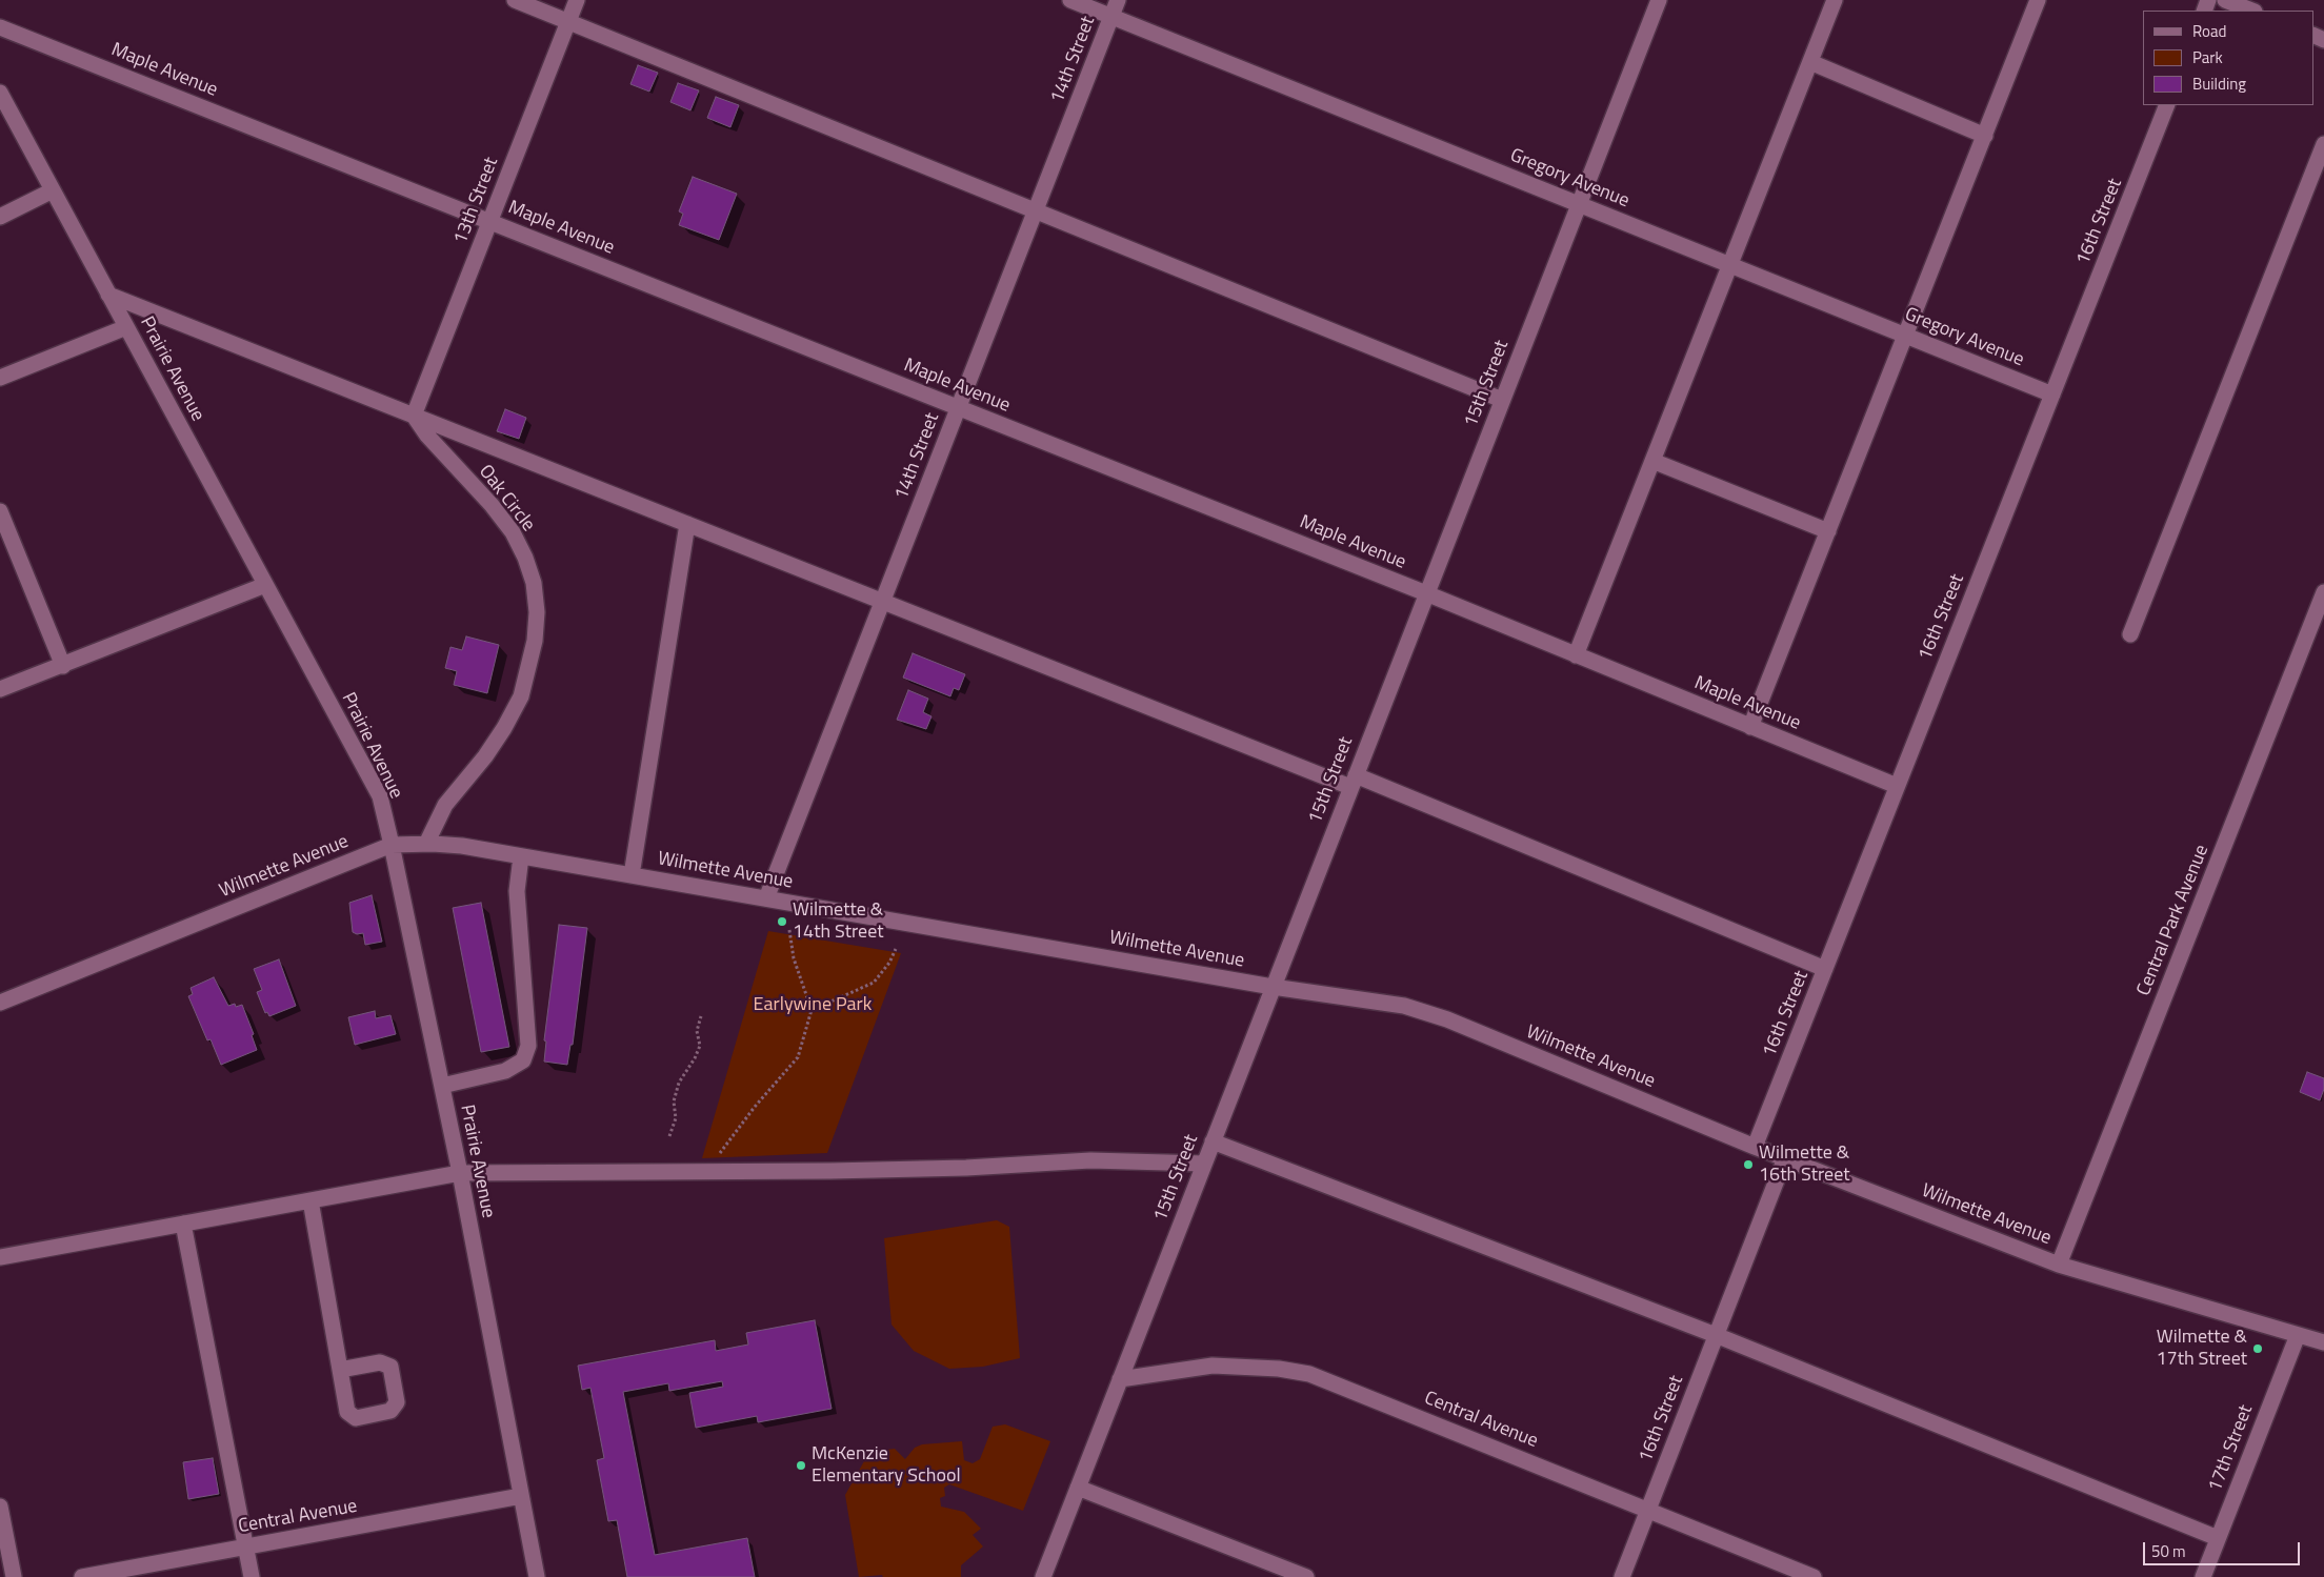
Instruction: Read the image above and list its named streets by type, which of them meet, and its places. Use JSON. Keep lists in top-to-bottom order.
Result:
{
  "streets": {
    "street": [
      "14th Street",
      "Maple Avenue",
      "Gregory Avenue",
      "13th Street",
      "16th Street",
      "Prairie Avenue",
      "15th Street",
      "Oak Circle",
      "Wilmette Avenue",
      "Central Park Avenue",
      "Central Avenue",
      "17th Street"
    ]
  },
  "crossings": [
    ["14th Street", "Maple Avenue"],
    ["14th Street", "Gregory Avenue"],
    ["14th Street", "Wilmette Avenue"],
    ["Maple Avenue", "13th Street"],
    ["Maple Avenue", "16th Street"],
    ["Maple Avenue", "15th Street"],
    ["Gregory Avenue", "16th Street"],
    ["Gregory Avenue", "15th Street"],
    ["13th Street", "Oak Circle"],
    ["16th Street", "Wilmette Avenue"],
    ["16th Street", "Central Avenue"],
    ["Prairie Avenue", "Wilmette Avenue"],
    ["Prairie Avenue", "Central Avenue"],
    ["15th Street", "Wilmette Avenue"],
    ["15th Street", "Central Avenue"],
    ["Oak Circle", "Wilmette Avenue"],
    ["Wilmette Avenue", "Central Park Avenue"],
    ["Wilmette Avenue", "17th Street"]
  ],
  "parks": ["Earlywine Park"],
  "places": [
    "Wilmette & 14th Street",
    "Wilmette & 16th Street",
    "Wilmette & 17th Street",
    "McKenzie Elementary School"
  ],
  "legend": ["Road", "Park", "Building"],
  "scale_bar": "50 m"
}
